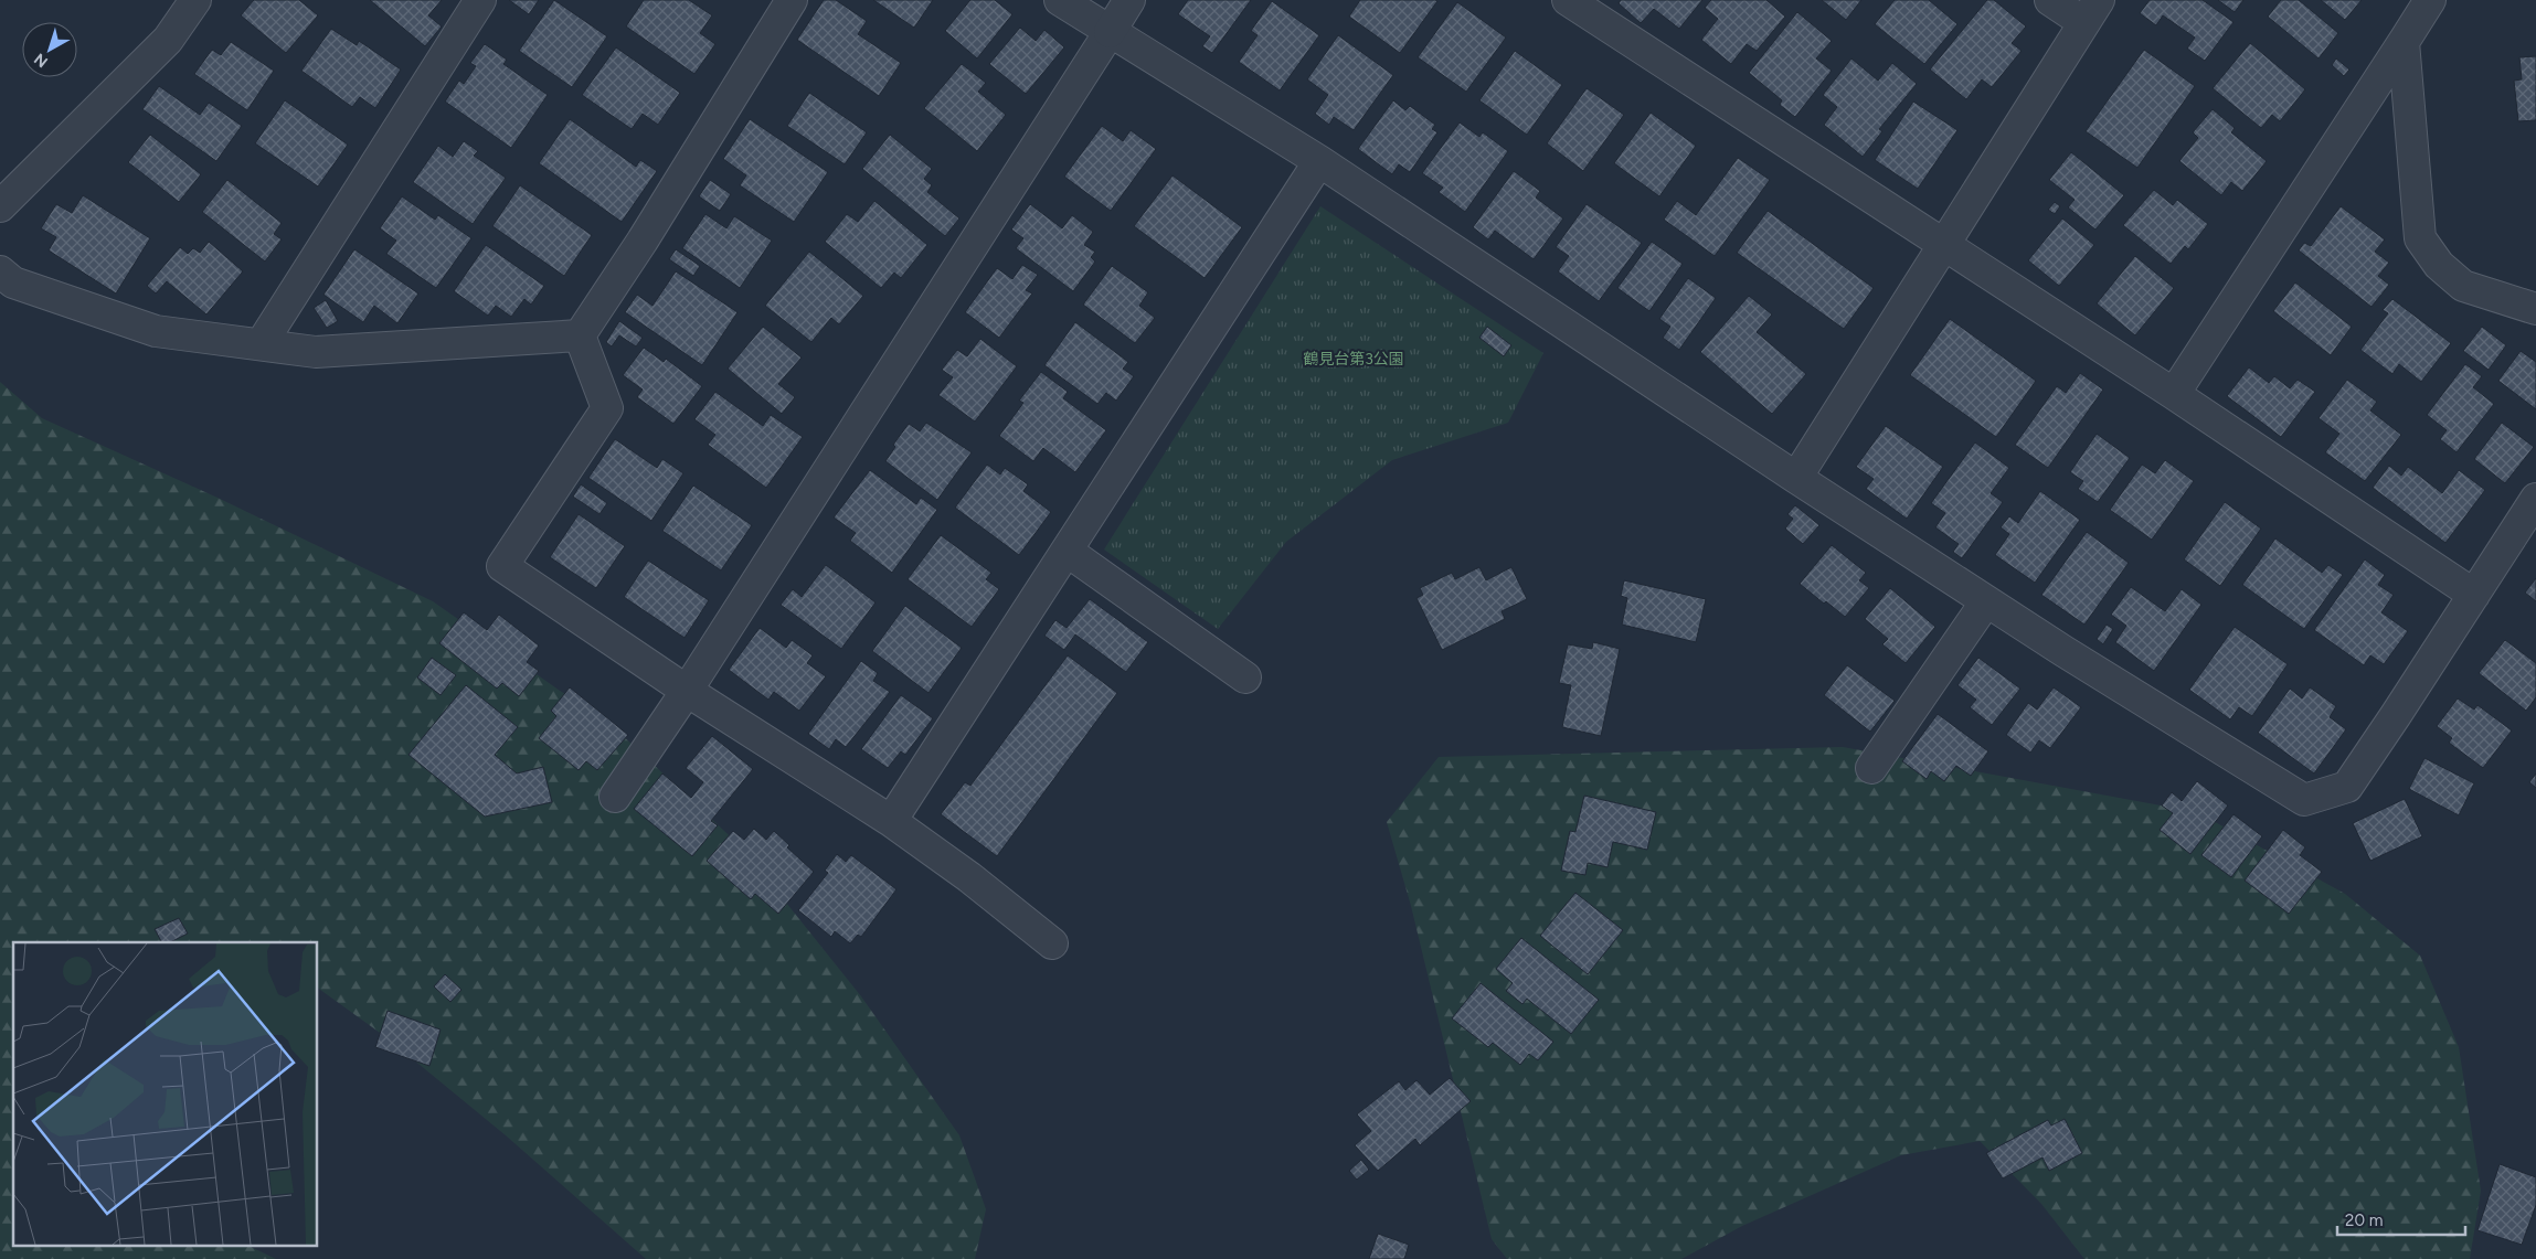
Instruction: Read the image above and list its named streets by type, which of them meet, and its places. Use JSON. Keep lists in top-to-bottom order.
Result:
{
  "parks": ["鶴見台第3公園"],
  "scale_bar": "20 m",
  "north": "bottom left"
}
